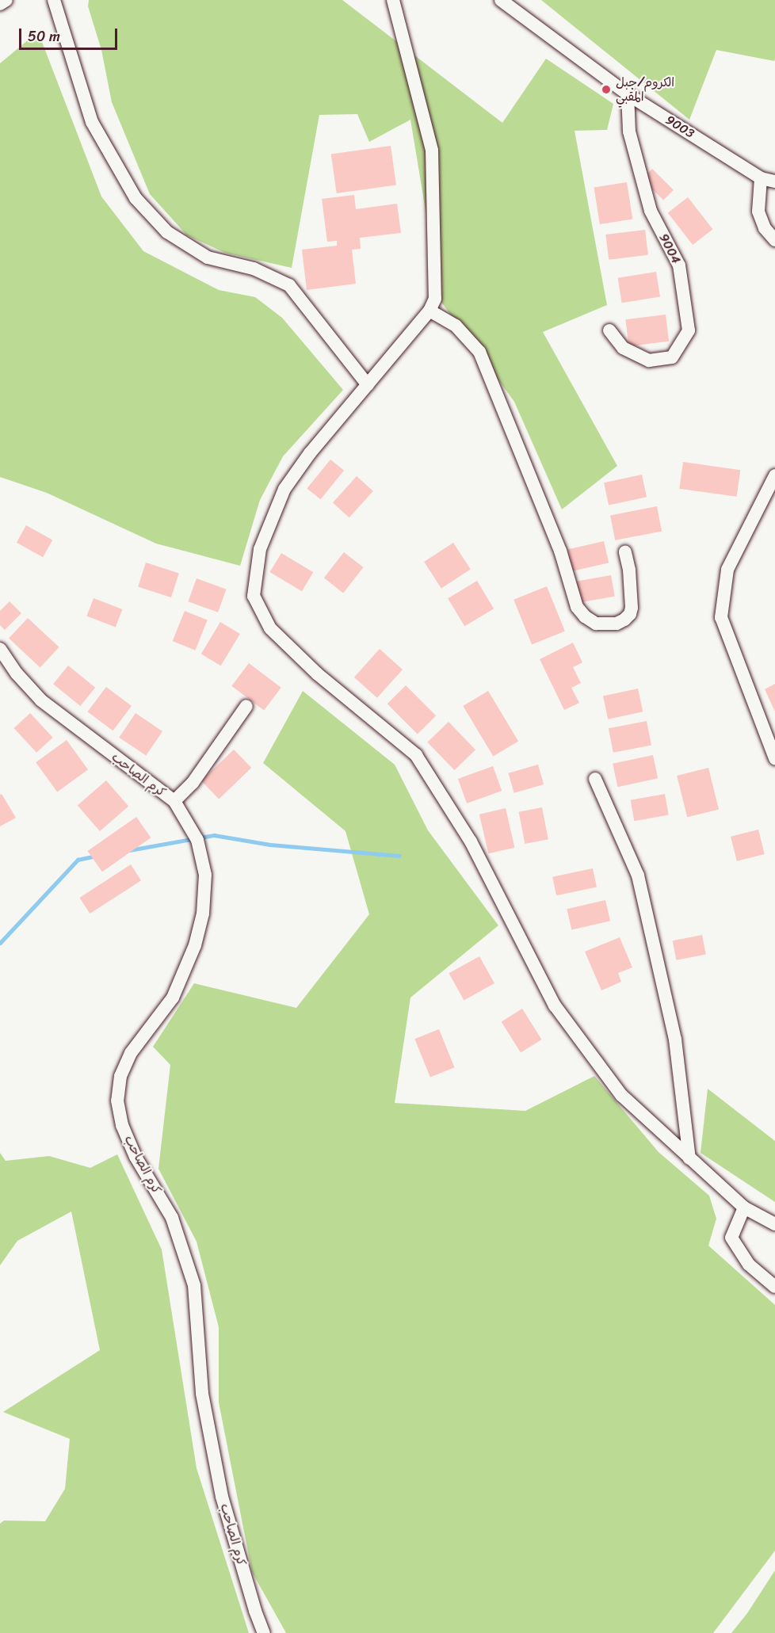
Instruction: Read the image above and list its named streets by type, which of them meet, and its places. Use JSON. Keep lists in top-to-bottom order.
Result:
{
  "streets": {
    "street": ["9003", "9004", "كرم الصاحب"]
  },
  "crossings": [
    ["9003", "9004"]
  ],
  "places": ["الكروم/جبل المقبي"],
  "scale_bar": "50 m"
}
